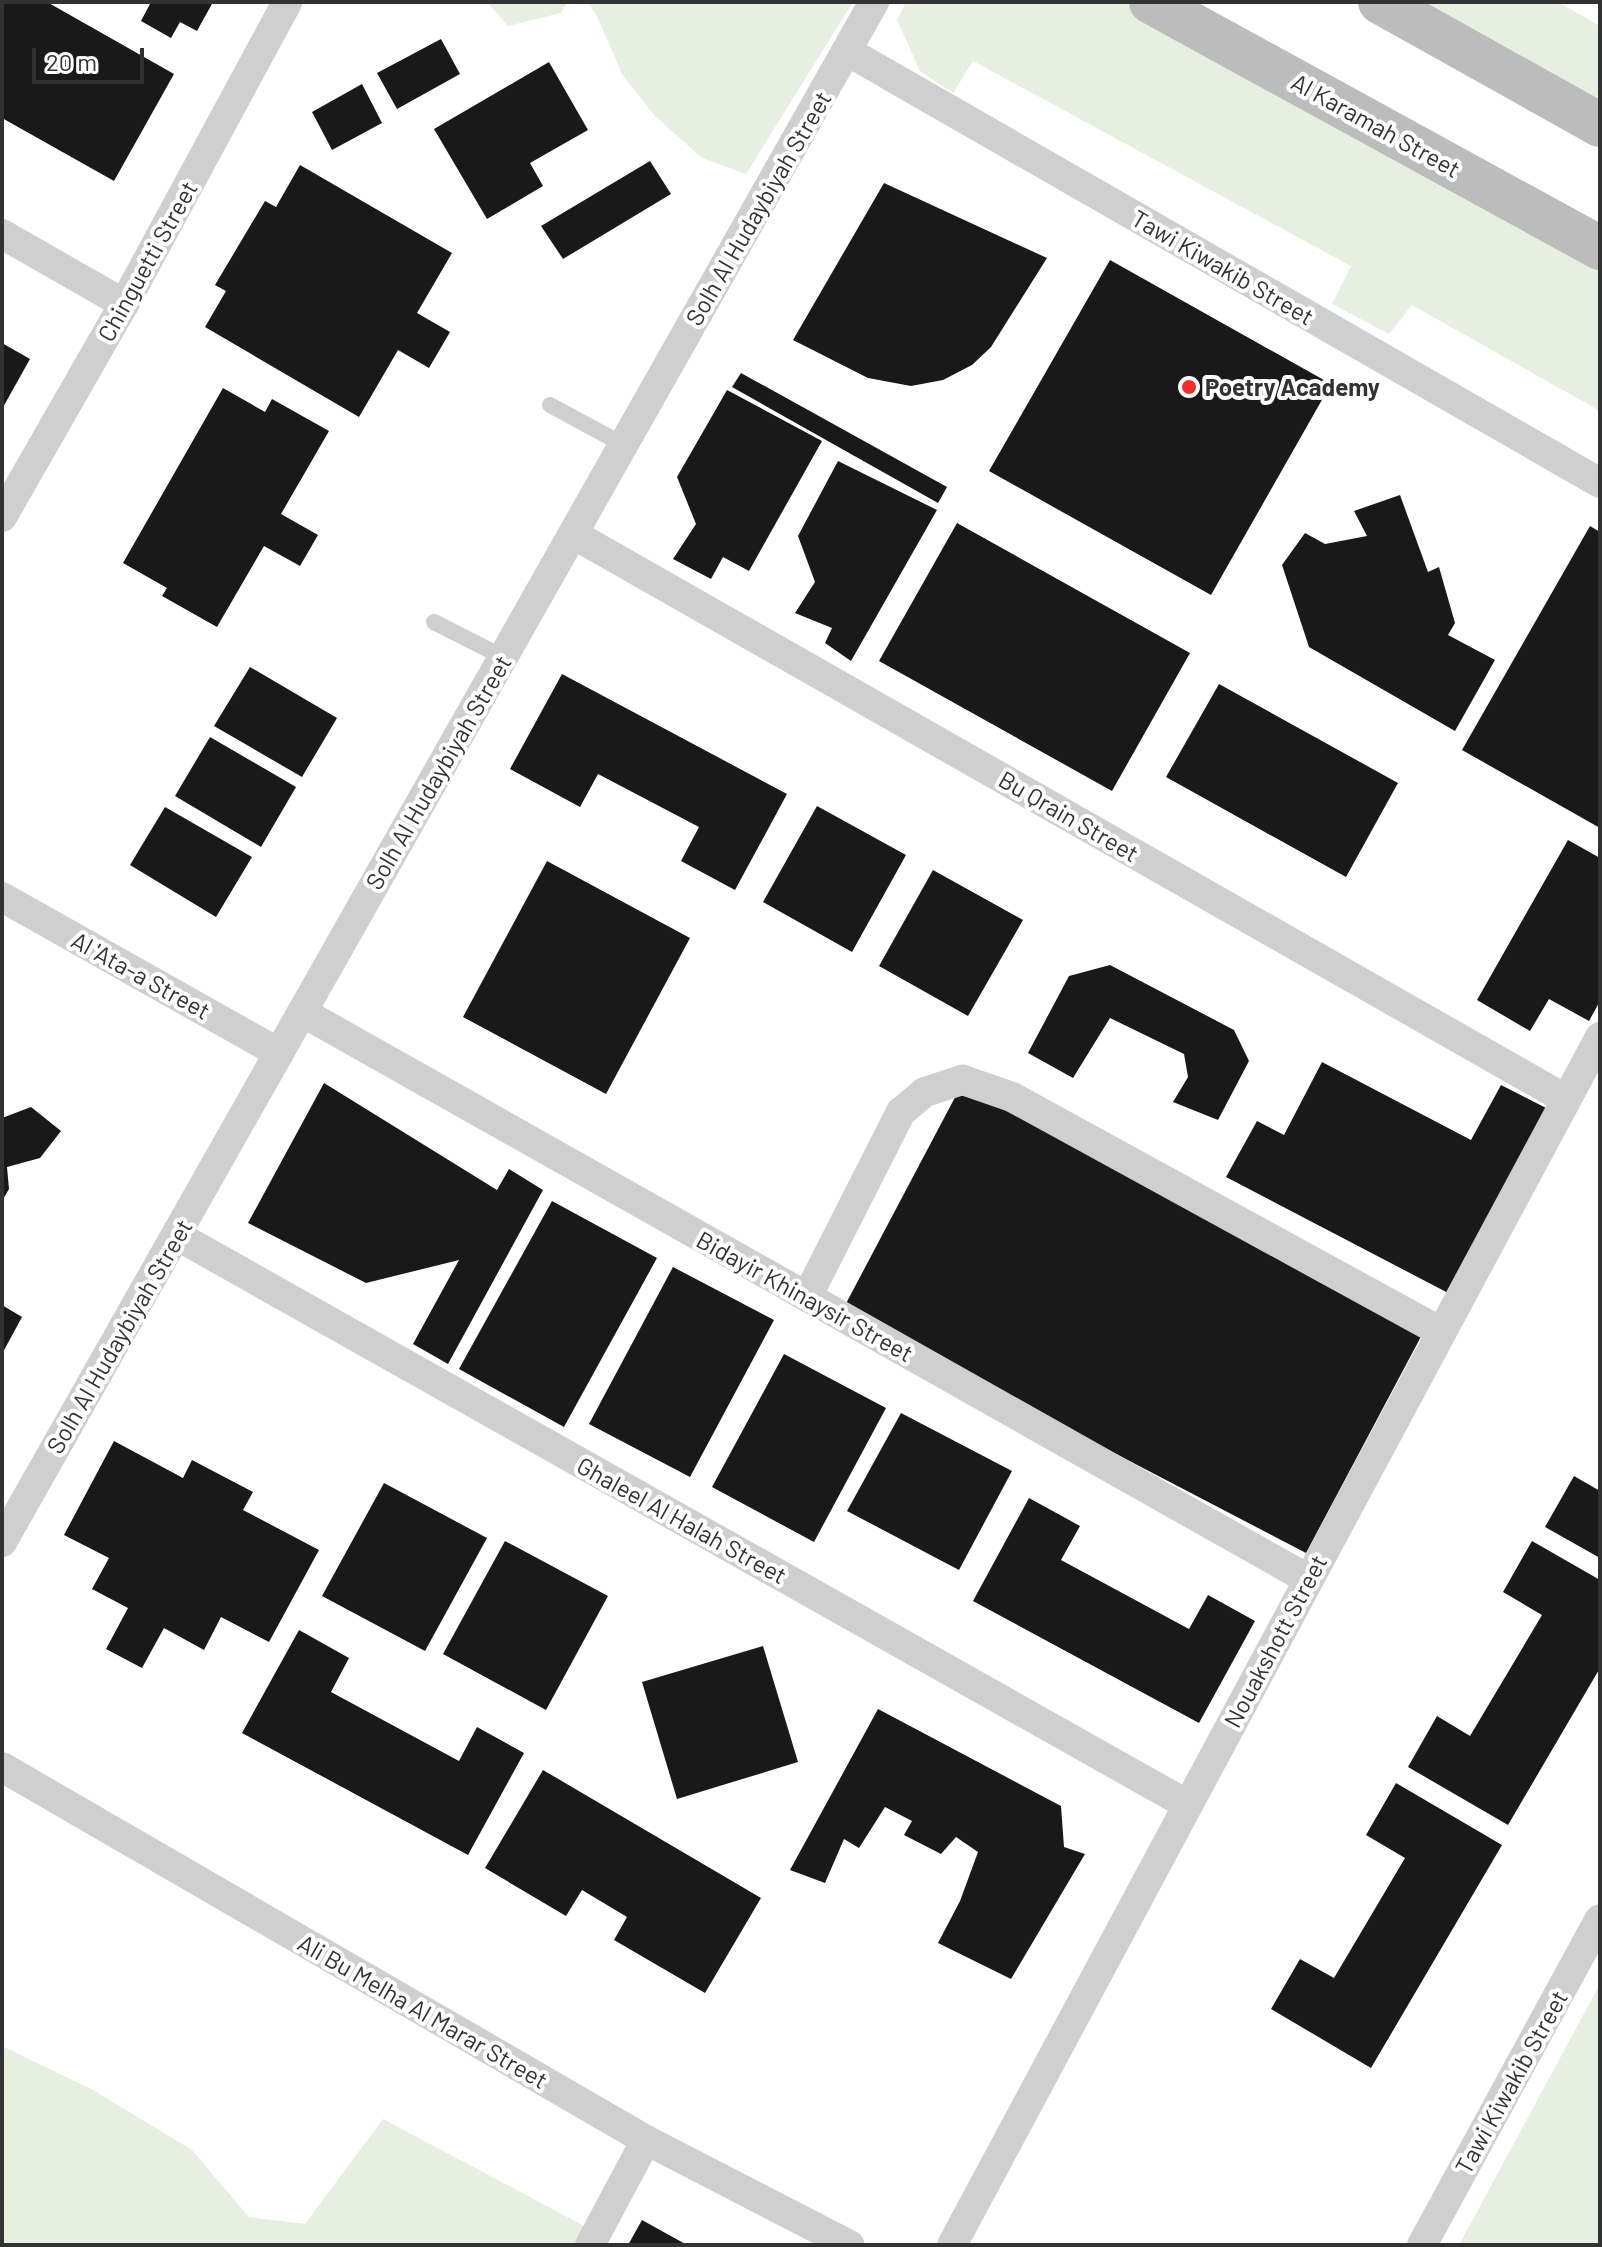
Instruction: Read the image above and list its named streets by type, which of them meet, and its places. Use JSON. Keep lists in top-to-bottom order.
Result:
{
  "streets": {
    "main road": ["Al Karamah Street"],
    "street": [
      "Solh Al Hudaybiyah Street",
      "Chinguetti Street",
      "Tawi Kiwakib Street",
      "Bu Qrain Street",
      "Al 'Ata-a Street",
      "Bidayir Khinaysir Street",
      "Ghaleel Al Halah Street",
      "Nouakshott Street",
      "Ali Bu Melha Al Marar Street"
    ]
  },
  "crossings": [
    ["Solh Al Hudaybiyah Street", "Tawi Kiwakib Street"],
    ["Solh Al Hudaybiyah Street", "Bu Qrain Street"],
    ["Solh Al Hudaybiyah Street", "Al 'Ata-a Street"],
    ["Solh Al Hudaybiyah Street", "Bidayir Khinaysir Street"],
    ["Solh Al Hudaybiyah Street", "Ghaleel Al Halah Street"],
    ["Bu Qrain Street", "Nouakshott Street"],
    ["Bidayir Khinaysir Street", "Nouakshott Street"],
    ["Ghaleel Al Halah Street", "Nouakshott Street"]
  ],
  "places": ["Poetry Academy"],
  "scale_bar": "20 m"
}
